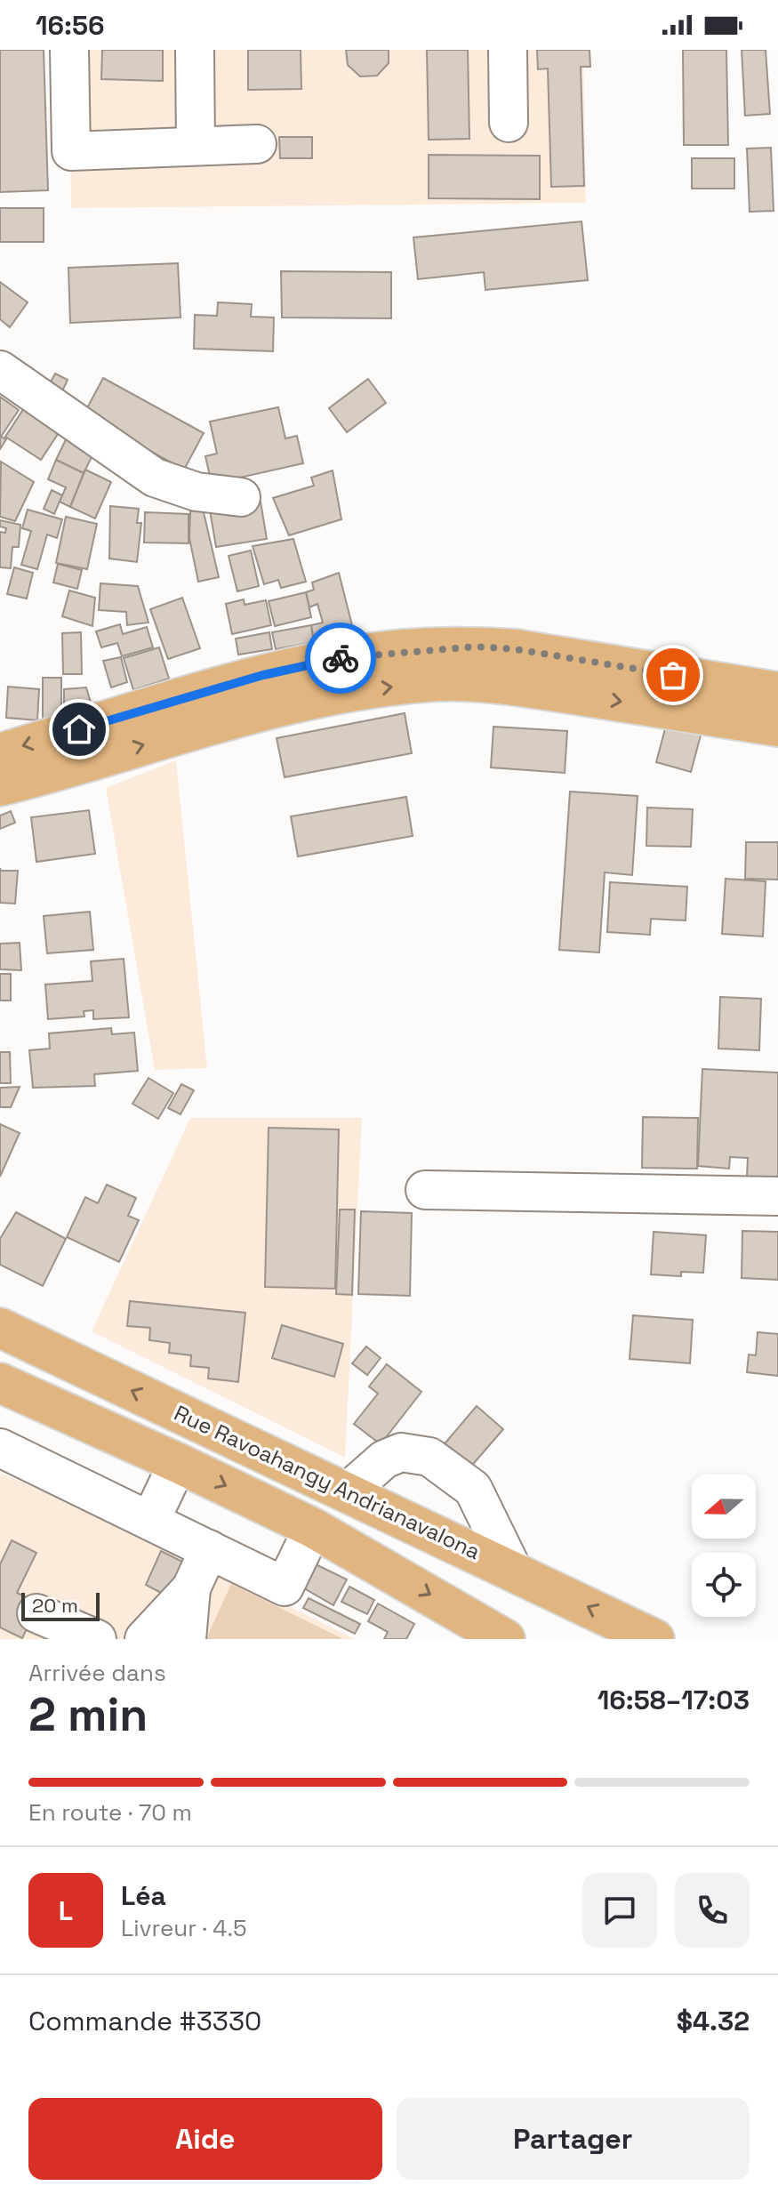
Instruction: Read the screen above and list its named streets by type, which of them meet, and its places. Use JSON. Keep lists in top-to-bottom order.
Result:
{
  "streets": {
    "main road": ["Rue Ravoahangy Andrianavalona"]
  },
  "scale_bar": "20 m",
  "north": "left",
  "page": {
    "status": "16:56",
    "scale": "20 m",
    "heading": ["2 min", "Arrivée dans", "16:58–17:03"],
    "panel": [
      "Léa",
      "Livreur · 4.5",
      "Commande #3330",
      "$4.32"
    ],
    "bar": "En route · 70 m",
    "round": "L",
    "buttons": ["Aide", "Partager"]
  }
}
